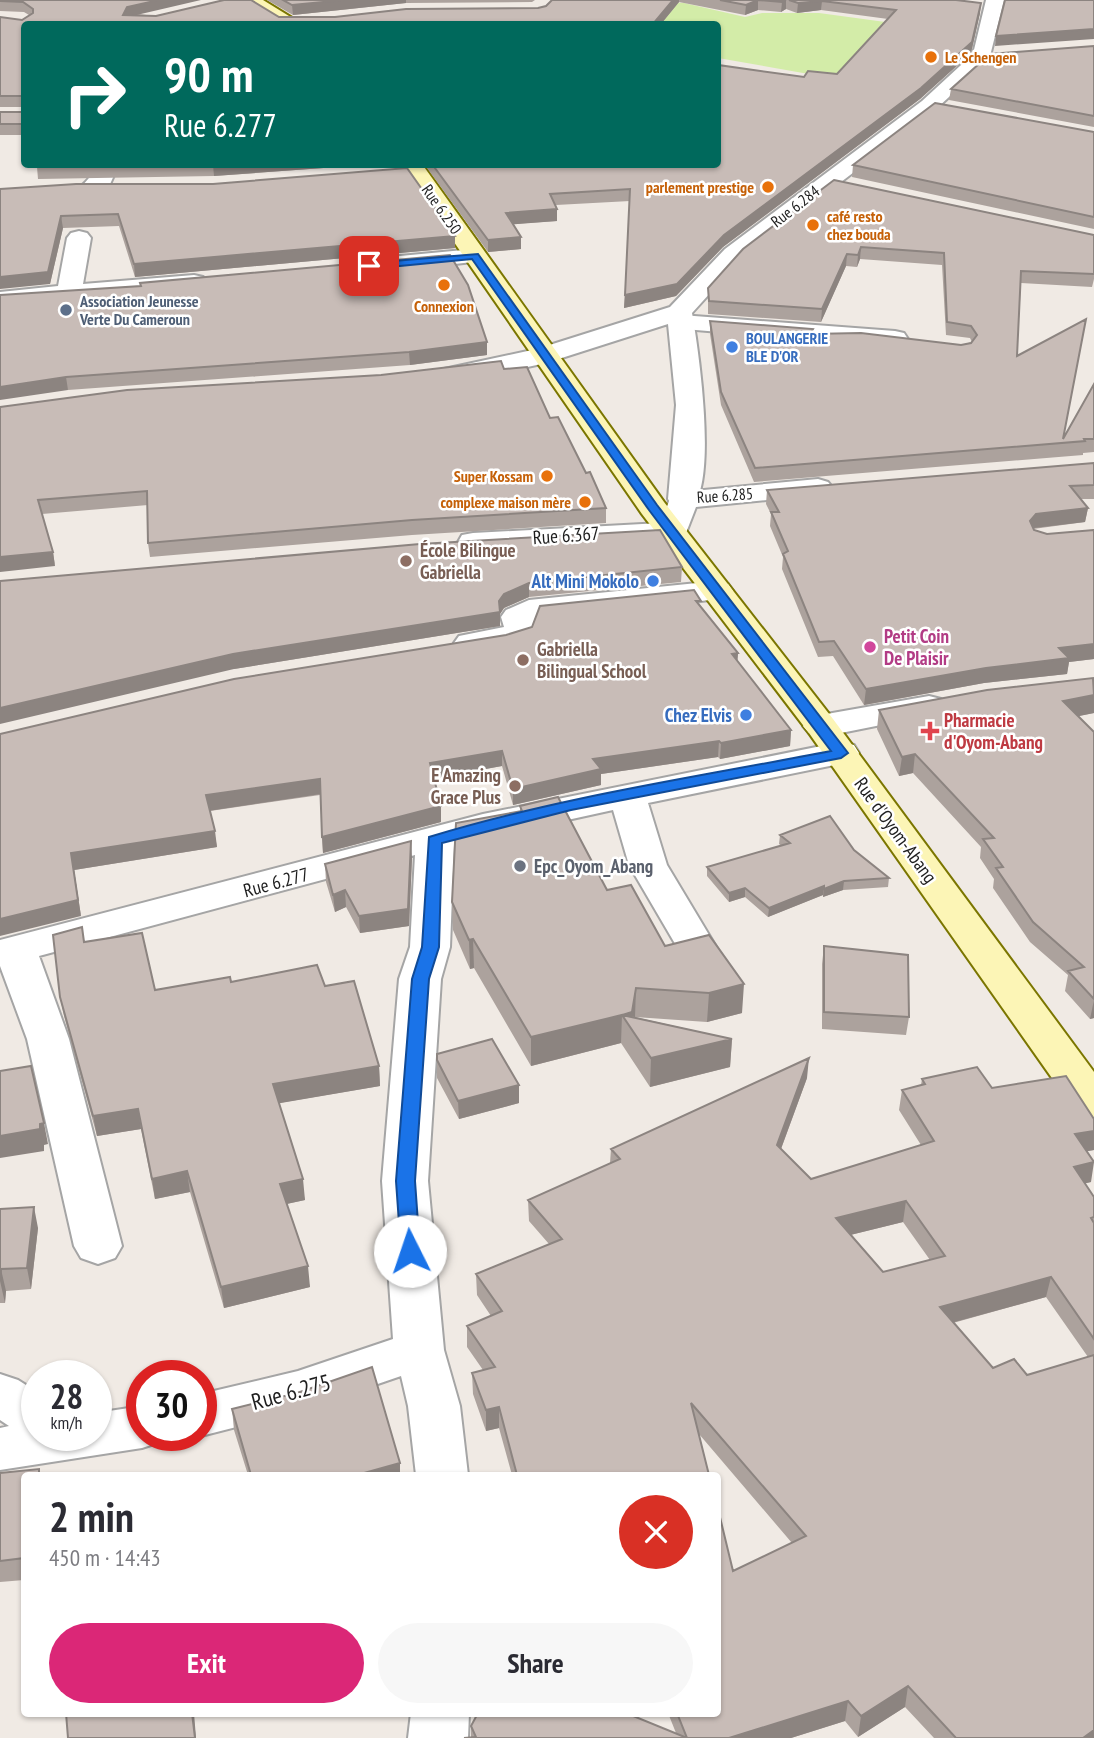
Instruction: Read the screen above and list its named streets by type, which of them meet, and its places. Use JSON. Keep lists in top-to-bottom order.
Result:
{
  "streets": {
    "main road": ["Rue 6.250", "Rue d'Oyom-Abang"],
    "street": [
      "Rue 6.284",
      "Rue 6.285",
      "Rue 6.367",
      "Rue 6.277",
      "Rue 6.275"
    ]
  },
  "crossings": [
    ["Rue 6.284", "Rue 6.250"],
    ["Rue 6.284", "Rue d'Oyom-Abang"],
    ["Rue 6.250", "Rue d'Oyom-Abang"],
    ["Rue 6.285", "Rue 6.367"],
    ["Rue 6.285", "Rue d'Oyom-Abang"],
    ["Rue 6.367", "Rue d'Oyom-Abang"],
    ["Rue d'Oyom-Abang", "Rue 6.277"]
  ],
  "places": {
    "other": [
      "Le Schengen",
      "parlement prestige",
      "café resto chez bouda",
      "Connexion",
      "Association Jeunesse Verte Du Cameroun",
      "BOULANGERIE BLE D'OR",
      "Super Kossam",
      "complexe maison mère",
      "École Bilingue Gabriella",
      "Alt Mini Mokolo",
      "Petit Coin De Plaisir",
      "Gabriella Bilingual School",
      "Chez Elvis",
      "E Amazing Grace Plus",
      "Epc_Oyom_Abang"
    ],
    "health": ["Pharmacie d'Oyom-Abang"]
  },
  "page": {
    "turn": ["90 m", "Rue 6.277"],
    "speed": "28 km/h",
    "limit": "30",
    "heading": ["2 min", "450 m · 14:43"],
    "buttons": ["Exit", "Share"]
  }
}
